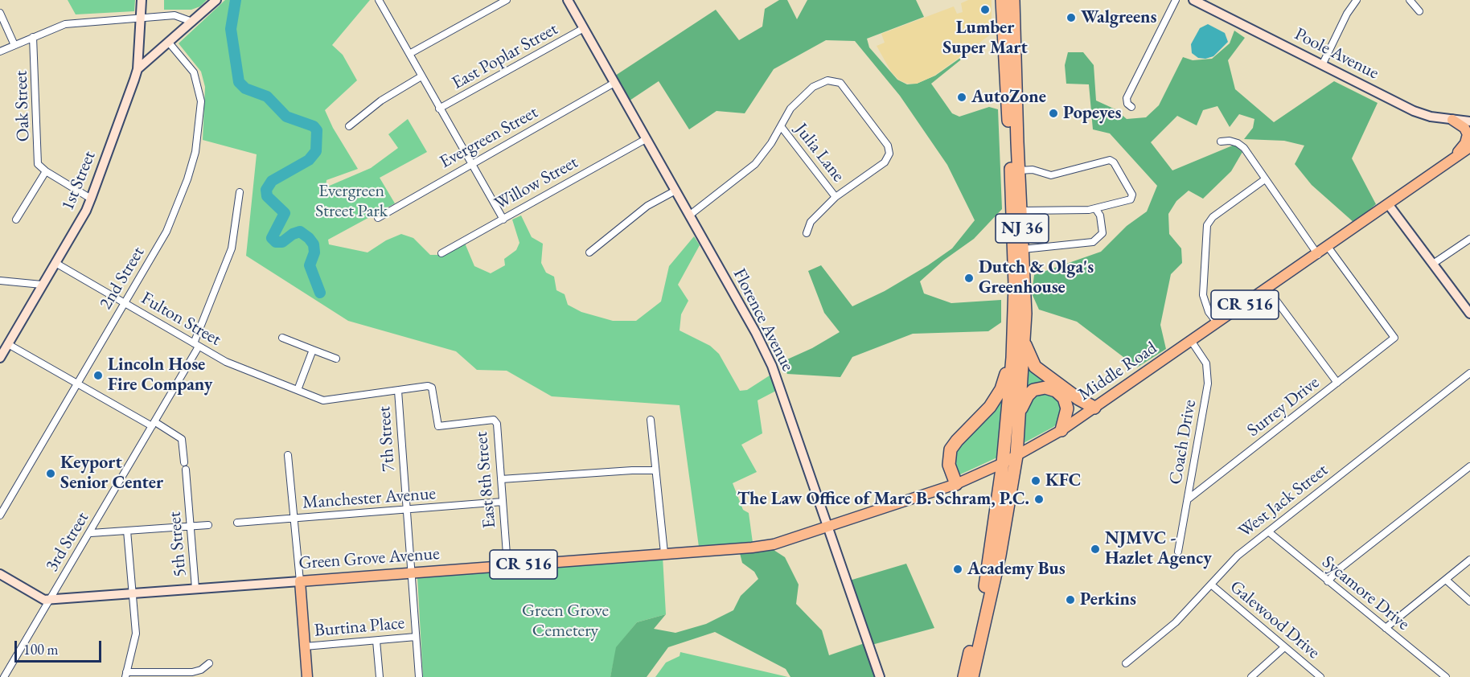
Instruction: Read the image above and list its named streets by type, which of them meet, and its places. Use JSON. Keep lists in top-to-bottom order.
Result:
{
  "streets": {
    "highway": ["NJ 36"],
    "main road": ["CR 516", "Middle Road", "Green Grove Avenue"],
    "street": [
      "Poole Avenue",
      "East Poplar Street",
      "Oak Street",
      "Evergreen Street",
      "Julia Lane",
      "1st Street",
      "Willow Street",
      "2nd Street",
      "Fulton Street",
      "Florence Avenue",
      "Surrey Drive",
      "7th Street",
      "Coach Drive",
      "East 8th Street",
      "Manchester Avenue",
      "West Jack Street",
      "3rd Street",
      "5th Street",
      "Sycamore Drive",
      "Galewood Drive",
      "Burtina Place"
    ]
  },
  "crossings": [
    ["East Poplar Street", "Florence Avenue"],
    ["Evergreen Street", "Florence Avenue"],
    ["1st Street", "Fulton Street"],
    ["Willow Street", "Florence Avenue"],
    ["NJ 36", "Middle Road"],
    ["2nd Street", "Fulton Street"],
    ["Fulton Street", "7th Street"],
    ["Fulton Street", "East 8th Street"],
    ["Fulton Street", "3rd Street"],
    ["Florence Avenue", "Middle Road"],
    ["Middle Road", "Surrey Drive"],
    ["Middle Road", "Coach Drive"],
    ["Middle Road", "Green Grove Avenue"],
    ["Surrey Drive", "Coach Drive"],
    ["7th Street", "Manchester Avenue"],
    ["7th Street", "Green Grove Avenue"],
    ["7th Street", "Burtina Place"],
    ["East 8th Street", "Manchester Avenue"],
    ["East 8th Street", "Green Grove Avenue"],
    ["West Jack Street", "Sycamore Drive"],
    ["West Jack Street", "Galewood Drive"],
    ["3rd Street", "Green Grove Avenue"],
    ["5th Street", "Green Grove Avenue"]
  ],
  "parks": ["Evergreen Street Park", "Green Grove Cemetery"],
  "places": [
    "Lumber Super Mart",
    "Walgreens",
    "AutoZone",
    "Popeyes",
    "Dutch & Olga's Greenhouse",
    "Lincoln Hose Fire Company",
    "Keyport Senior Center",
    "KFC",
    "The Law Office of Marc B. Schram, P.C.",
    "NJMVC - Hazlet Agency",
    "Academy Bus",
    "Perkins"
  ],
  "scale_bar": "100 m"
}
